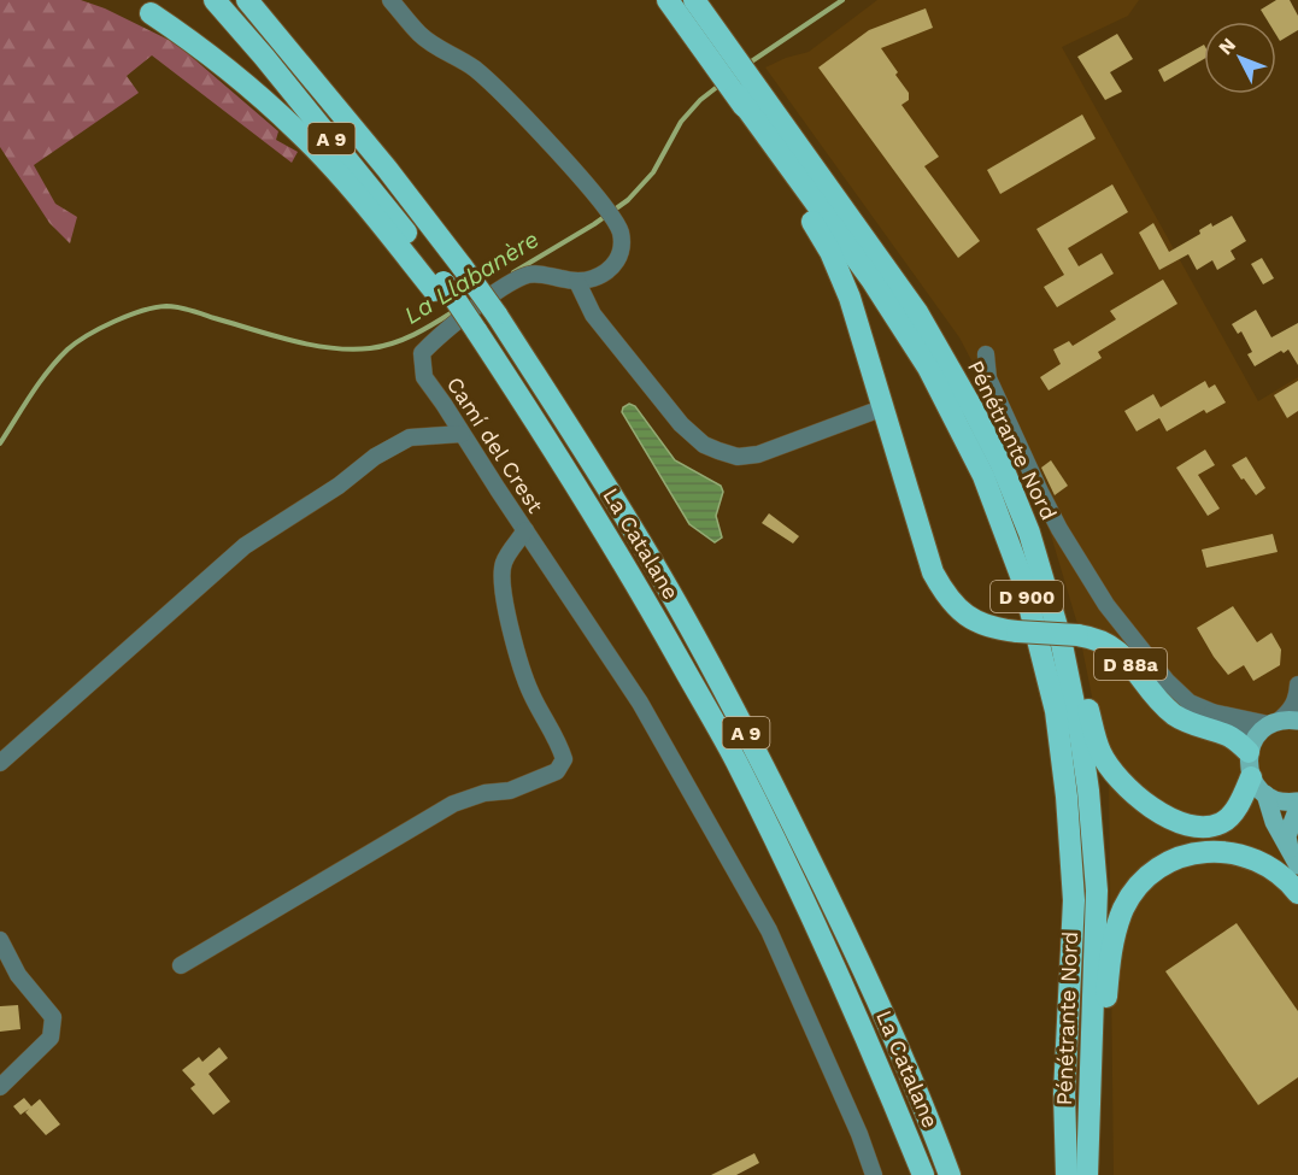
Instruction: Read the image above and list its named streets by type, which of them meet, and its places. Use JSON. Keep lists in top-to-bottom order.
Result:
{
  "streets": {
    "highway": [
      "A 9",
      "Pénétrante Nord",
      "La Catalane",
      "D 900",
      "D 88a"
    ],
    "street": ["Camí del Crest"]
  },
  "crossings": [
    ["Pénétrante Nord", "D 900"],
    ["Pénétrante Nord", "D 88a"],
    ["D 900", "D 88a"]
  ],
  "water": ["La Llabanère"],
  "north": "top left"
}
